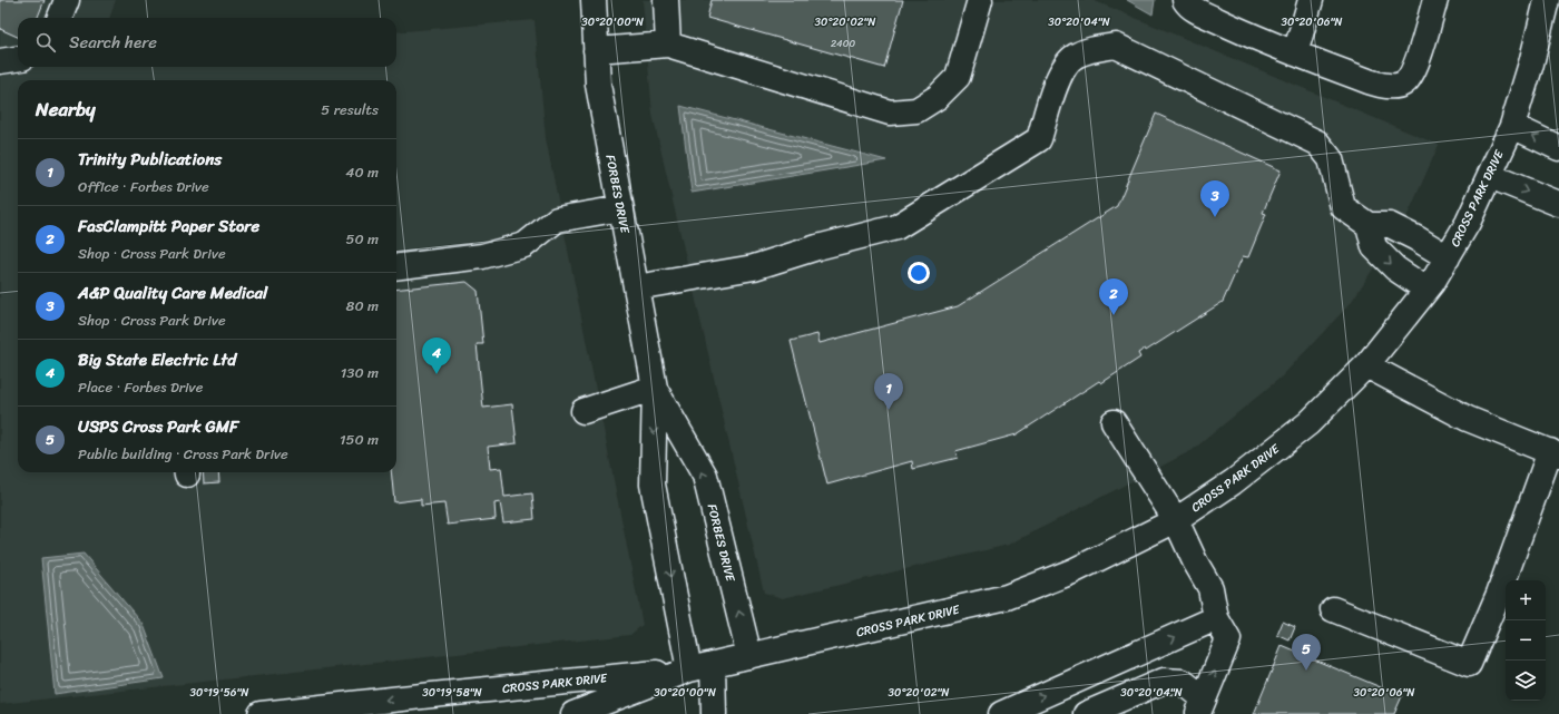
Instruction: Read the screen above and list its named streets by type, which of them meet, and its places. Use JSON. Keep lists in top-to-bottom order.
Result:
{
  "streets": {
    "street": ["FORBES DRIVE", "CROSS PARK DRIVE"]
  },
  "crossings": [
    ["FORBES DRIVE", "CROSS PARK DRIVE"]
  ],
  "house_numbers": ["2400"],
  "page": {
    "search": "Search here",
    "heading": ["Nearby", "5 results"],
    "list": [
      {
        "mark": "1",
        "name": "Trinity Publications",
        "note": "Office · Forbes Drive",
        "value": "40 m"
      },
      {
        "mark": "2",
        "name": "FasClampitt Paper Store",
        "note": "Shop · Cross Park Drive",
        "value": "50 m"
      },
      {
        "mark": "3",
        "name": "A&P Quality Care Medical",
        "note": "Shop · Cross Park Drive",
        "value": "80 m"
      },
      {
        "mark": "4",
        "name": "Big State Electric Ltd",
        "note": "Place · Forbes Drive",
        "value": "130 m"
      },
      {
        "mark": "5",
        "name": "USPS Cross Park GMF",
        "note": "Public building · Cross Park Drive",
        "value": "150 m"
      }
    ],
    "pins": [
      "3",
      "2",
      "4",
      "1",
      "5"
    ],
    "map_buttons": ["+", "−"]
  },
  "coordinates": [
    "30°20'00\"N",
    "30°20'02\"N",
    "30°20'04\"N",
    "30°20'06\"N",
    "30°19'56\"N",
    "30°19'58\"N"
  ]
}
